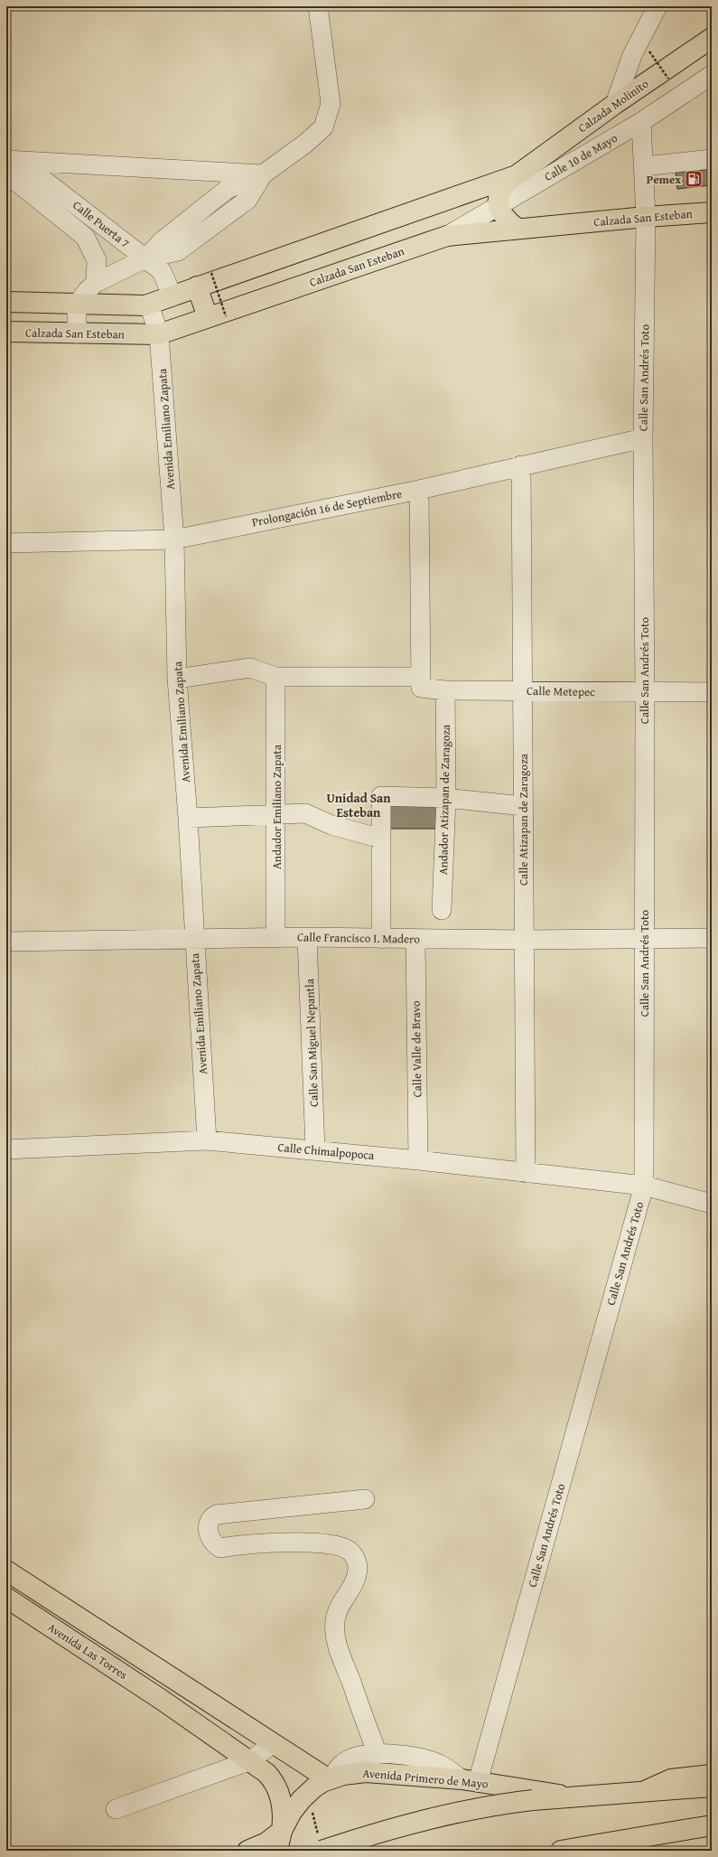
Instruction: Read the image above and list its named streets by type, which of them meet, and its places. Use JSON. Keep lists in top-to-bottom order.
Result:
{
  "streets": {
    "main road": [
      "Calzada Molinito",
      "Calzada San Esteban",
      "Avenida Las Torres",
      "Avenida Primero de Mayo"
    ],
    "street": [
      "Calle 10 de Mayo",
      "Calle Puerta 7",
      "Calle San Andrés Toto",
      "Avenida Emiliano Zapata",
      "Prolongación 16 de Septiembre",
      "Calle Metepec",
      "Andador Atizapan de Zaragoza",
      "Andador Emiliano Zapata",
      "Calle Atizapan de Zaragoza",
      "Calle Francisco I. Madero",
      "Calle San Miguel Nepantla",
      "Calle Valle de Bravo",
      "Calle Chimalpopoca"
    ]
  },
  "crossings": [
    ["Calle 10 de Mayo", "Calzada San Esteban"],
    ["Calle 10 de Mayo", "Calle San Andrés Toto"],
    ["Calzada San Esteban", "Calle San Andrés Toto"],
    ["Calzada San Esteban", "Avenida Emiliano Zapata"],
    ["Calle San Andrés Toto", "Prolongación 16 de Septiembre"],
    ["Calle San Andrés Toto", "Calle Metepec"],
    ["Calle San Andrés Toto", "Calle Francisco I. Madero"],
    ["Calle San Andrés Toto", "Calle Chimalpopoca"],
    ["Calle San Andrés Toto", "Avenida Primero de Mayo"],
    ["Avenida Emiliano Zapata", "Prolongación 16 de Septiembre"],
    ["Avenida Emiliano Zapata", "Calle Francisco I. Madero"],
    ["Avenida Emiliano Zapata", "Calle Chimalpopoca"],
    ["Prolongación 16 de Septiembre", "Calle Atizapan de Zaragoza"],
    ["Calle Metepec", "Andador Atizapan de Zaragoza"],
    ["Calle Metepec", "Calle Atizapan de Zaragoza"],
    ["Andador Emiliano Zapata", "Calle Francisco I. Madero"],
    ["Calle Atizapan de Zaragoza", "Calle Francisco I. Madero"],
    ["Calle Atizapan de Zaragoza", "Calle Chimalpopoca"],
    ["Calle Francisco I. Madero", "Calle San Miguel Nepantla"],
    ["Calle Francisco I. Madero", "Calle Valle de Bravo"],
    ["Calle San Miguel Nepantla", "Calle Chimalpopoca"],
    ["Calle Valle de Bravo", "Calle Chimalpopoca"],
    ["Avenida Las Torres", "Avenida Primero de Mayo"]
  ],
  "districts": ["Unidad San Esteban"],
  "places": {
    "fuel station": ["Pemex"]
  }
}
